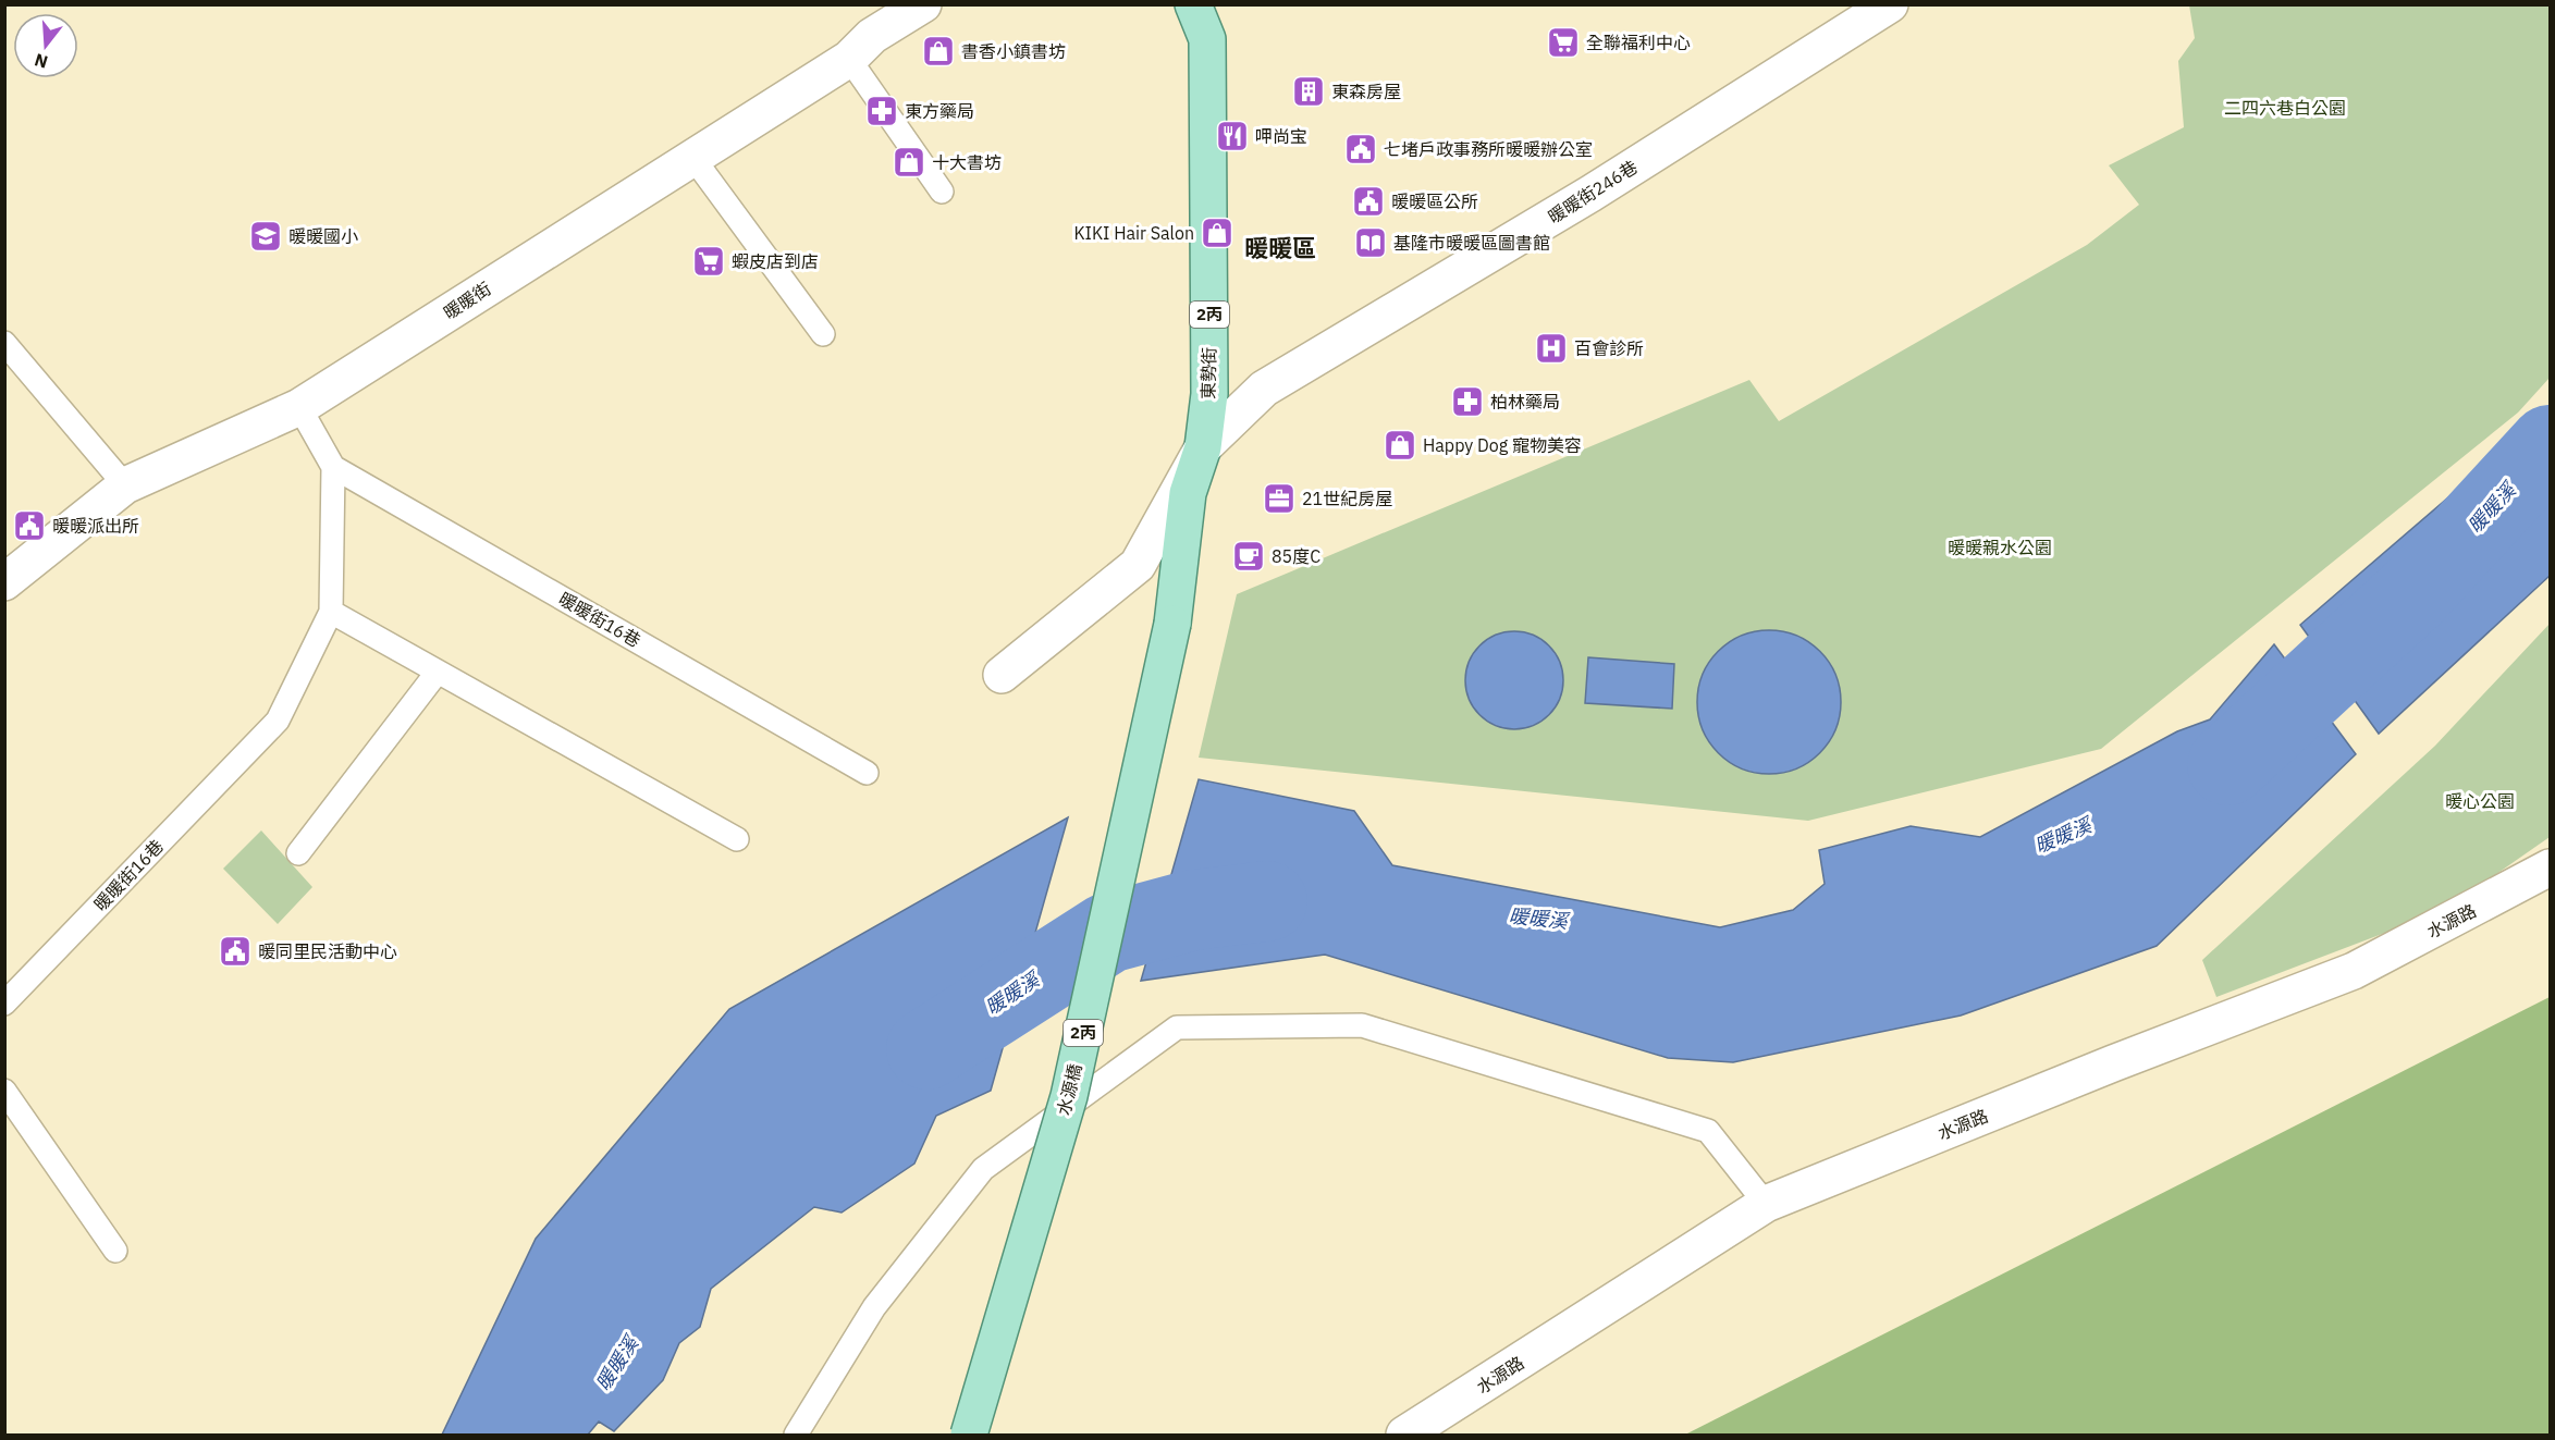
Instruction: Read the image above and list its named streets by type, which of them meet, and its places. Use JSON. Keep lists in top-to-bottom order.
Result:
{
  "streets": {
    "main road": ["2丙", "東勢街", "水源橋"],
    "street": ["暖暖街246巷", "暖暖街", "水源路"],
    "lane": ["暖暖街16巷"]
  },
  "crossings": [
    ["暖暖街246巷", "東勢街"],
    ["東勢街", "水源橋"]
  ],
  "districts": ["暖暖區"],
  "water": ["暖暖溪"],
  "parks": ["二四六巷白公園", "暖暖親水公園", "暖心公園"],
  "places": {
    "supermarket": ["全聯福利中心", "蝦皮店到店"],
    "shop": [
      "書香小鎮書坊",
      "十大書坊",
      "KIKI Hair Salon",
      "Happy Dog 寵物美容"
    ],
    "building": ["東森房屋"],
    "pharmacy": ["東方藥局", "柏林藥局"],
    "restaurant": ["呷尚宝"],
    "public building": [
      "七堵戶政事務所暖暖辦公室",
      "暖暖區公所",
      "暖暖派出所",
      "暖同里民活動中心"
    ],
    "school or university": ["暖暖國小"],
    "library": ["基隆市暖暖區圖書館"],
    "hospital": ["百會診所"],
    "office": ["21世紀房屋"],
    "cafe": ["85度C"]
  },
  "north": "bottom"
}
